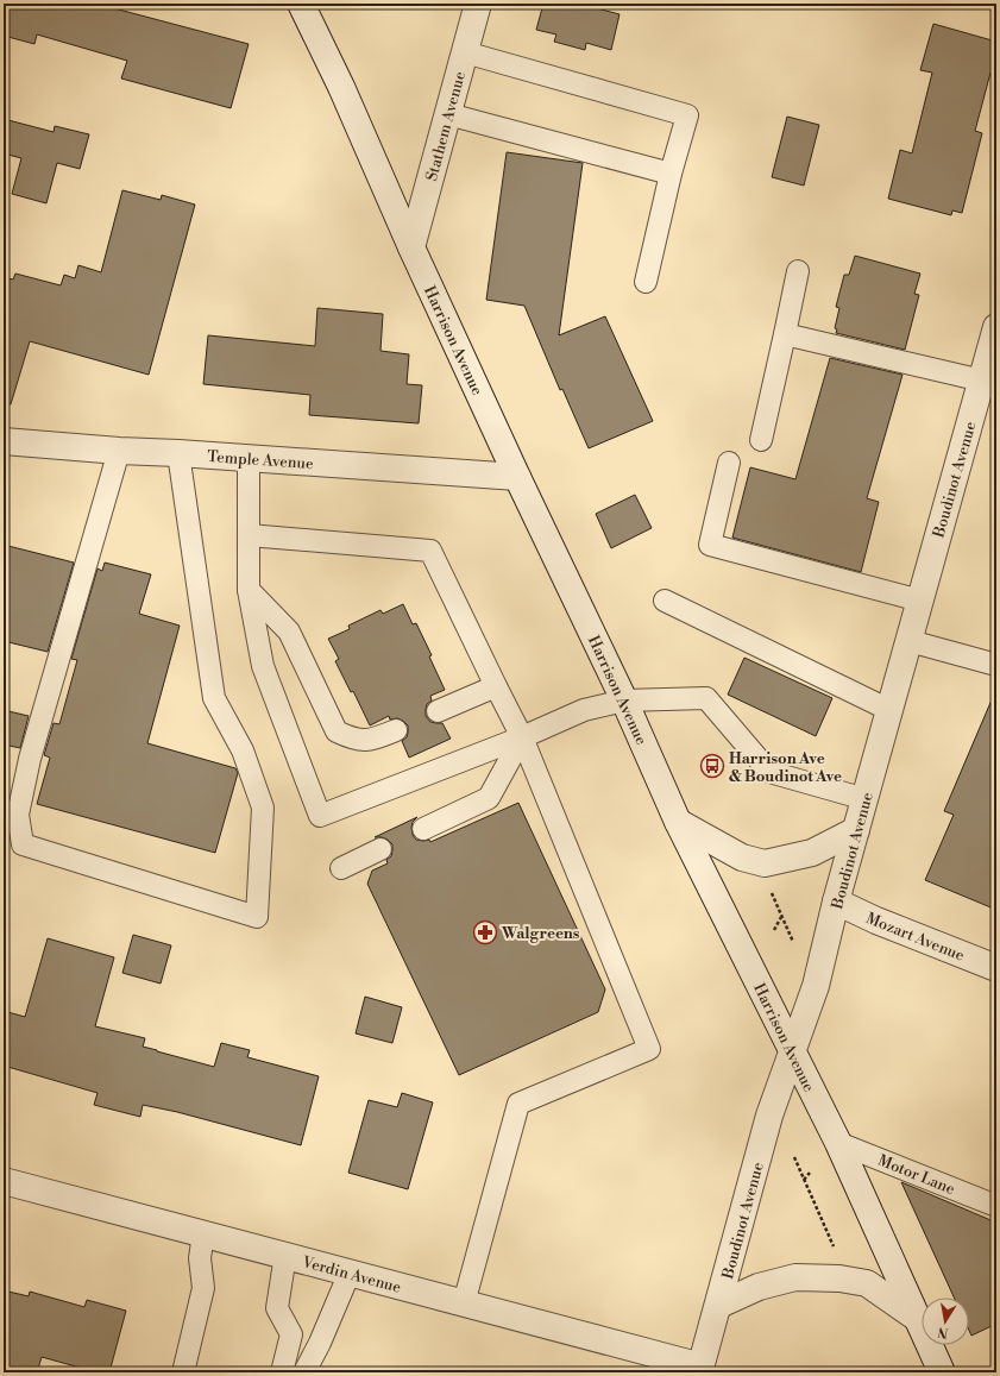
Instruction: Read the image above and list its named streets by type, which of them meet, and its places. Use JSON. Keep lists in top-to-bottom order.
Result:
{
  "streets": {
    "street": [
      "Stathem Avenue",
      "Harrison Avenue",
      "Temple Avenue",
      "Boudinot Avenue",
      "Mozart Avenue",
      "Verdin Avenue"
    ],
    "lane": ["Motor Lane"]
  },
  "crossings": [
    ["Stathem Avenue", "Harrison Avenue"],
    ["Harrison Avenue", "Temple Avenue"],
    ["Harrison Avenue", "Boudinot Avenue"],
    ["Harrison Avenue", "Motor Lane"],
    ["Boudinot Avenue", "Mozart Avenue"],
    ["Boudinot Avenue", "Verdin Avenue"]
  ],
  "places": {
    "bus stop": ["Harrison Ave & Boudinot Ave"],
    "pharmacy": ["Walgreens"]
  },
  "north": "bottom"
}
